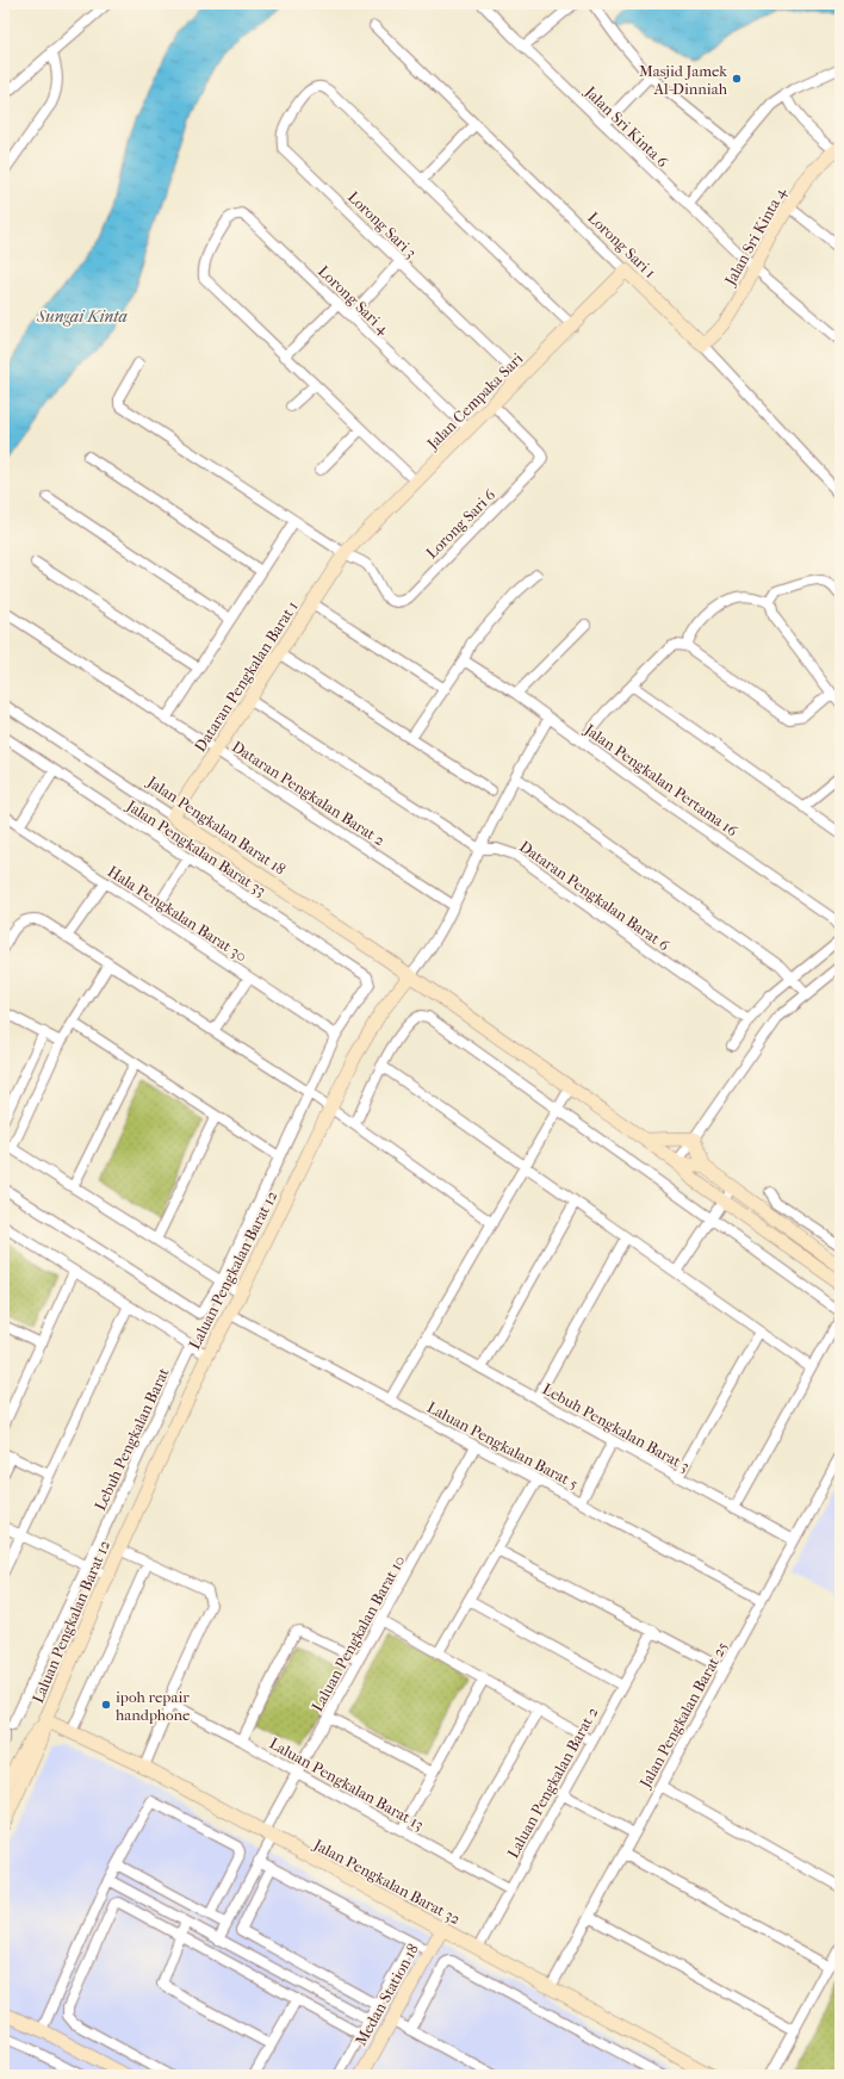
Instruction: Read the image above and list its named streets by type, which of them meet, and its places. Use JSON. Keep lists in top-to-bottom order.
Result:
{
  "streets": {
    "street": [
      "Jalan Sri Kinta 6",
      "Lorong Sari 3",
      "Jalan Sri Kinta 4",
      "Lorong Sari 1",
      "Lorong Sari 4",
      "Jalan Cempaka Sari",
      "Lorong Sari 6",
      "Dataran Pengkalan Barat 1",
      "Jalan Pengkalan Pertama 16",
      "Dataran Pengkalan Barat 2",
      "Jalan Pengkalan Barat 18",
      "Jalan Pengkalan Barat 33",
      "Dataran Pengkalan Barat 6",
      "Hala Pengkalan Barat 30",
      "Laluan Pengkalan Barat 12",
      "Lebuh Pengkalan Barat 3",
      "Lebuh Pengkalan Barat",
      "Laluan Pengkalan Barat 5",
      "Laluan Pengkalan Barat 10",
      "Jalan Pengkalan Barat 25",
      "Laluan Pengkalan Barat 2",
      "Laluan Pengkalan Barat 13",
      "Jalan Pengkalan Barat 32",
      "Medan Station 18"
    ]
  },
  "crossings": [
    ["Jalan Sri Kinta 6", "Jalan Sri Kinta 4"],
    ["Lorong Sari 3", "Jalan Cempaka Sari"],
    ["Jalan Sri Kinta 4", "Lorong Sari 1"],
    ["Lorong Sari 1", "Jalan Cempaka Sari"],
    ["Lorong Sari 4", "Jalan Cempaka Sari"],
    ["Jalan Cempaka Sari", "Lorong Sari 6"],
    ["Jalan Cempaka Sari", "Dataran Pengkalan Barat 1"],
    ["Lorong Sari 6", "Dataran Pengkalan Barat 1"],
    ["Dataran Pengkalan Barat 1", "Dataran Pengkalan Barat 2"],
    ["Dataran Pengkalan Barat 1", "Jalan Pengkalan Barat 18"],
    ["Dataran Pengkalan Barat 1", "Dataran Pengkalan Barat 6"],
    ["Jalan Pengkalan Pertama 16", "Laluan Pengkalan Barat 12"],
    ["Dataran Pengkalan Barat 2", "Laluan Pengkalan Barat 12"],
    ["Jalan Pengkalan Barat 18", "Laluan Pengkalan Barat 12"],
    ["Jalan Pengkalan Barat 33", "Hala Pengkalan Barat 30"],
    ["Dataran Pengkalan Barat 6", "Laluan Pengkalan Barat 12"],
    ["Laluan Pengkalan Barat 12", "Laluan Pengkalan Barat 5"],
    ["Laluan Pengkalan Barat 12", "Jalan Pengkalan Barat 32"],
    ["Lebuh Pengkalan Barat 3", "Jalan Pengkalan Barat 25"],
    ["Laluan Pengkalan Barat 5", "Laluan Pengkalan Barat 10"],
    ["Laluan Pengkalan Barat 5", "Jalan Pengkalan Barat 25"],
    ["Laluan Pengkalan Barat 10", "Laluan Pengkalan Barat 13"],
    ["Laluan Pengkalan Barat 10", "Jalan Pengkalan Barat 32"],
    ["Jalan Pengkalan Barat 25", "Jalan Pengkalan Barat 32"],
    ["Laluan Pengkalan Barat 2", "Laluan Pengkalan Barat 13"],
    ["Laluan Pengkalan Barat 2", "Jalan Pengkalan Barat 32"],
    ["Jalan Pengkalan Barat 32", "Medan Station 18"]
  ],
  "water": ["Sungai Kinta"],
  "places": ["Masjid Jamek Al-Dinniah", "ipoh repair handphone"]
}
